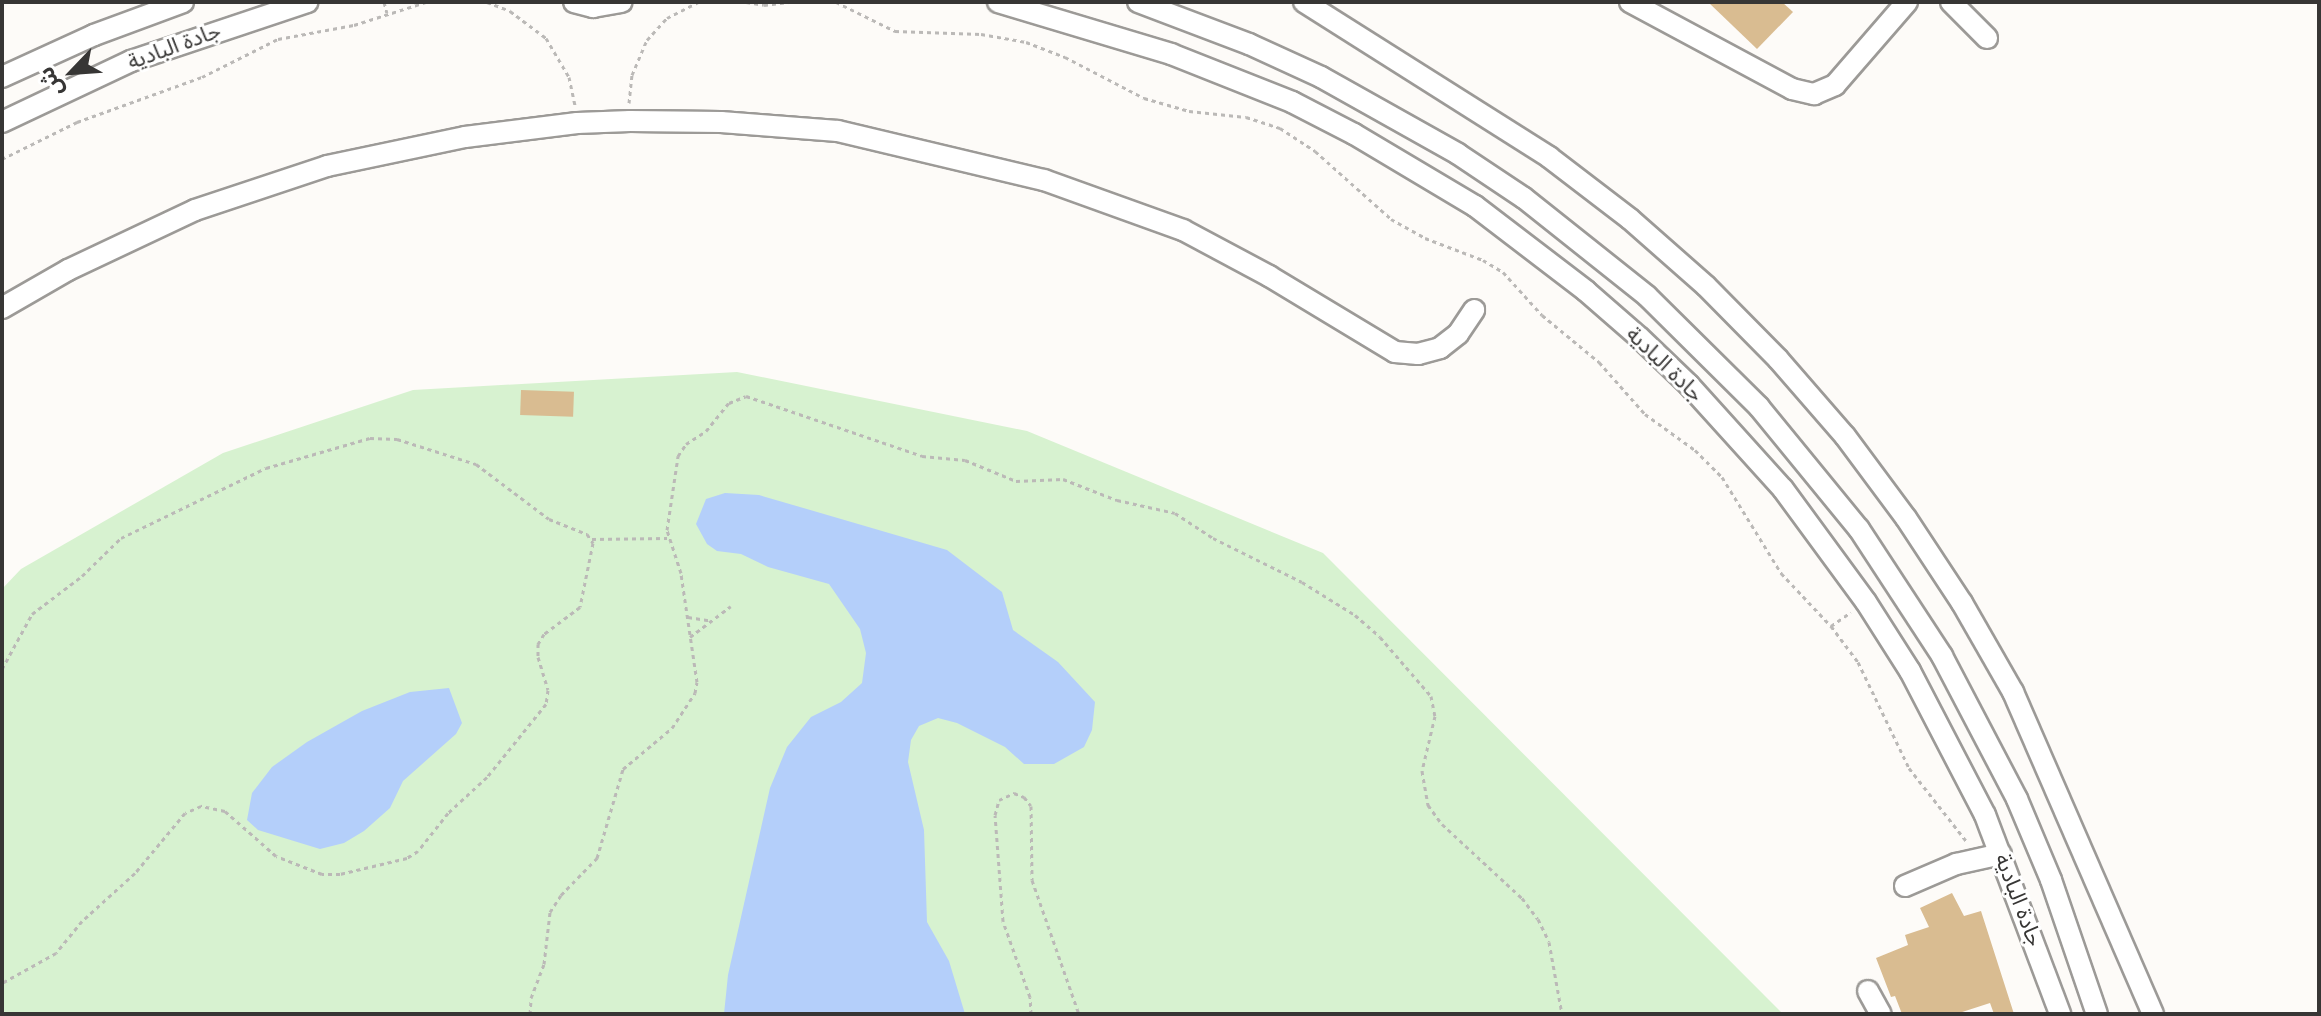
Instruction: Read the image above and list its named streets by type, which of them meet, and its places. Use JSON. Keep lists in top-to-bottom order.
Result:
{
  "streets": {
    "street": ["جادة البادية"]
  },
  "north": "bottom left"
}
